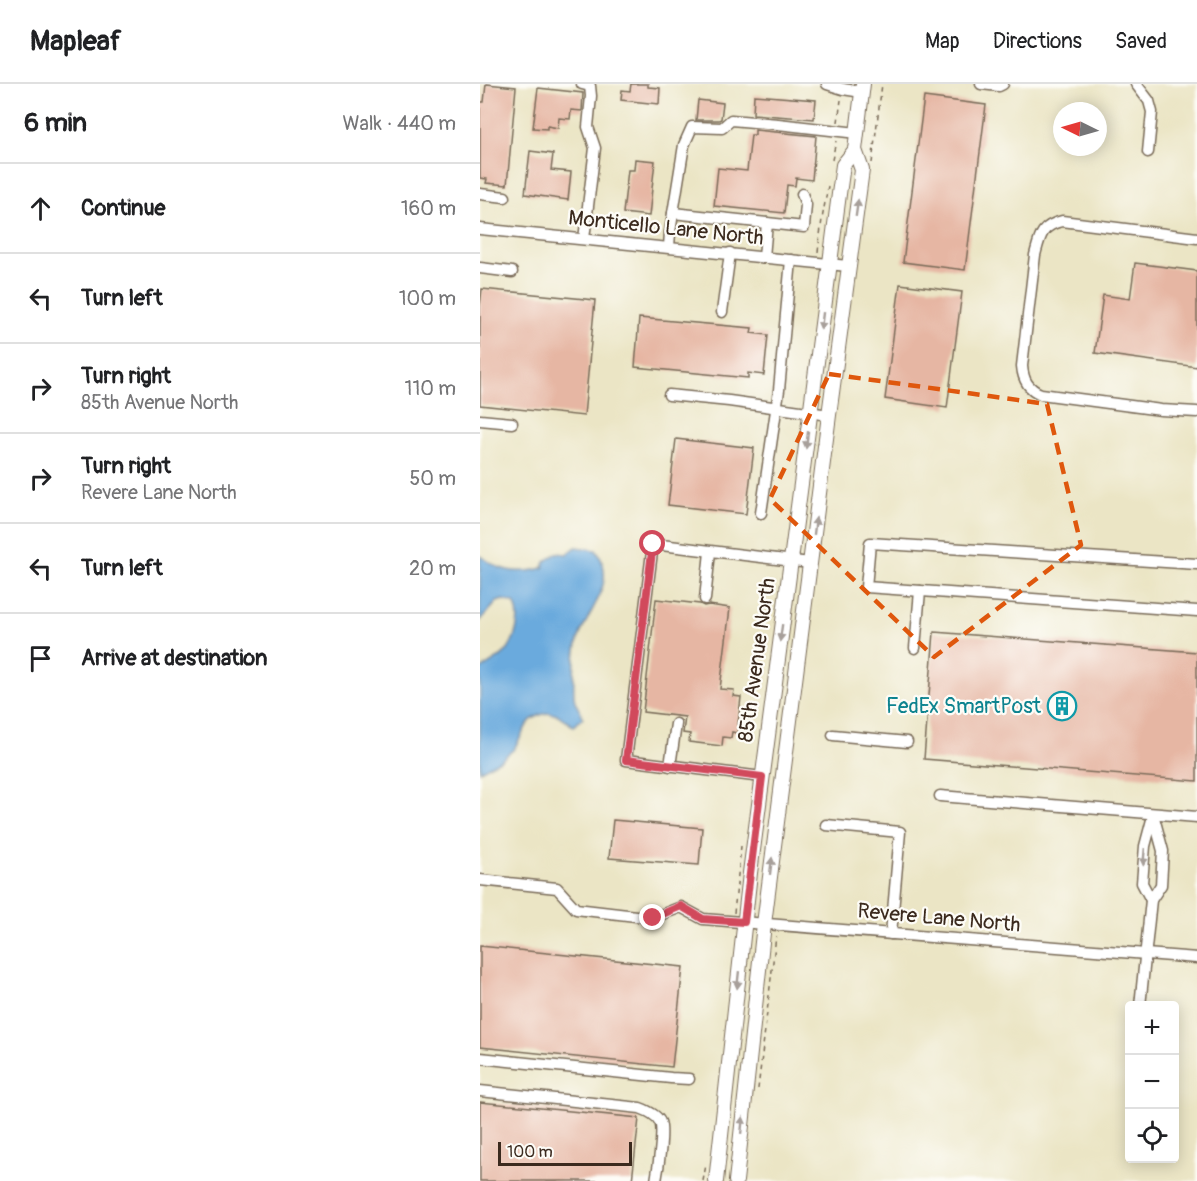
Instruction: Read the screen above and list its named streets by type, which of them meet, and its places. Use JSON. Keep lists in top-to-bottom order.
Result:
{
  "streets": {
    "main road": ["85th Avenue North"],
    "street": ["Monticello Lane North", "Revere Lane North"]
  },
  "crossings": [
    ["Monticello Lane North", "85th Avenue North"],
    ["85th Avenue North", "Revere Lane North"]
  ],
  "places": {
    "building": ["FedEx SmartPost"]
  },
  "scale_bar": "100 m",
  "north": "left",
  "page": {
    "header": "Mapleaf",
    "nav": ["Map", "Directions", "Saved"],
    "heading": ["6 min", "Walk · 440 m"],
    "list": [
      ["Continue", "160 m"],
      ["Turn left", "100 m"],
      ["Turn right", "85th Avenue North", "110 m"],
      ["Turn right", "Revere Lane North", "50 m"],
      ["Turn left", "20 m"],
      "Arrive at destination"
    ],
    "map_buttons": ["+", "−"],
    "scale": "100 m"
  }
}
